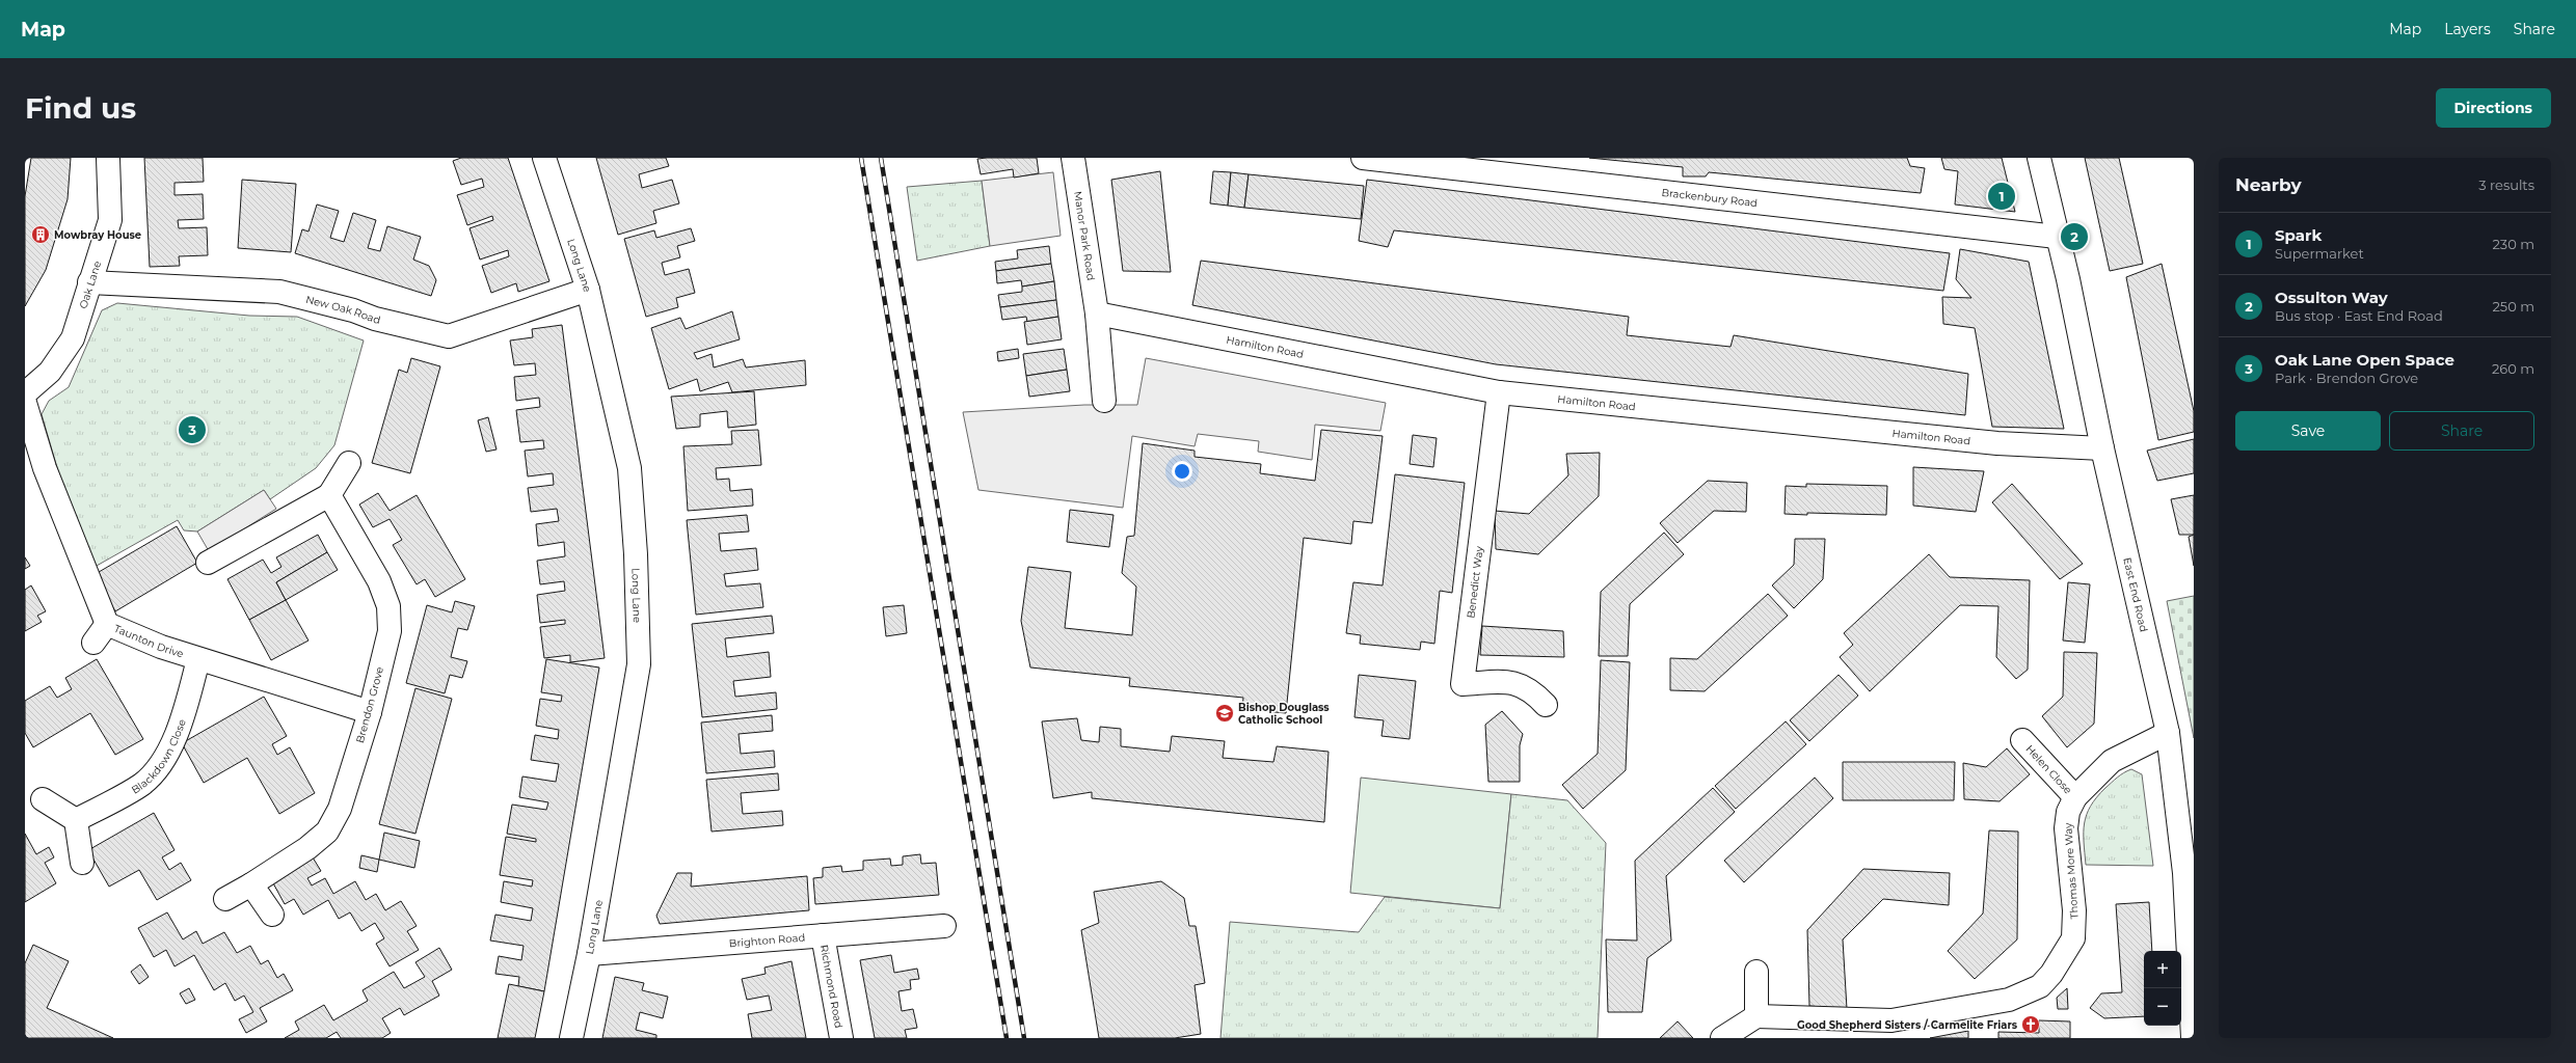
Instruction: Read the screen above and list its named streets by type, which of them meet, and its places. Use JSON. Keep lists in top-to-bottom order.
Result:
{
  "streets": {
    "street": [
      "Brackenbury Road",
      "Manor Park Road",
      "Long Lane",
      "Oak Lane",
      "New Oak Road",
      "Hamilton Road",
      "Benedict Way",
      "East End Road",
      "Taunton Drive",
      "Brendon Grove",
      "Blackdown Close",
      "Helen Close",
      "Thomas More Way",
      "Brighton Road",
      "Richmond Road"
    ]
  },
  "crossings": [
    ["Brackenbury Road", "East End Road"],
    ["Manor Park Road", "Hamilton Road"],
    ["Long Lane", "New Oak Road"],
    ["Long Lane", "Brighton Road"],
    ["Oak Lane", "New Oak Road"],
    ["Hamilton Road", "Benedict Way"],
    ["Hamilton Road", "East End Road"],
    ["East End Road", "Thomas More Way"],
    ["Taunton Drive", "Brendon Grove"],
    ["Taunton Drive", "Blackdown Close"],
    ["Helen Close", "Thomas More Way"],
    ["Brighton Road", "Richmond Road"]
  ],
  "places": {
    "building": ["Mowbray House"],
    "school or university": ["Bishop Douglass Catholic School"],
    "church": ["Good Shepherd Sisters / Carmelite Friars"]
  },
  "page": {
    "header": "Map",
    "nav": ["Map", "Layers", "Share"],
    "buttons": [
      "Directions",
      ["Save", "Share"]
    ],
    "title": "Find us",
    "heading": ["Nearby", "3 results"],
    "pins": ["1", "2", "3"],
    "list": [
      {
        "mark": "1",
        "name": "Spark",
        "note": "Supermarket",
        "value": "230 m"
      },
      {
        "mark": "2",
        "name": "Ossulton Way",
        "note": "Bus stop · East End Road",
        "value": "250 m"
      },
      {
        "mark": "3",
        "name": "Oak Lane Open Space",
        "note": "Park · Brendon Grove",
        "value": "260 m"
      }
    ],
    "map_buttons": ["+", "−"]
  }
}
